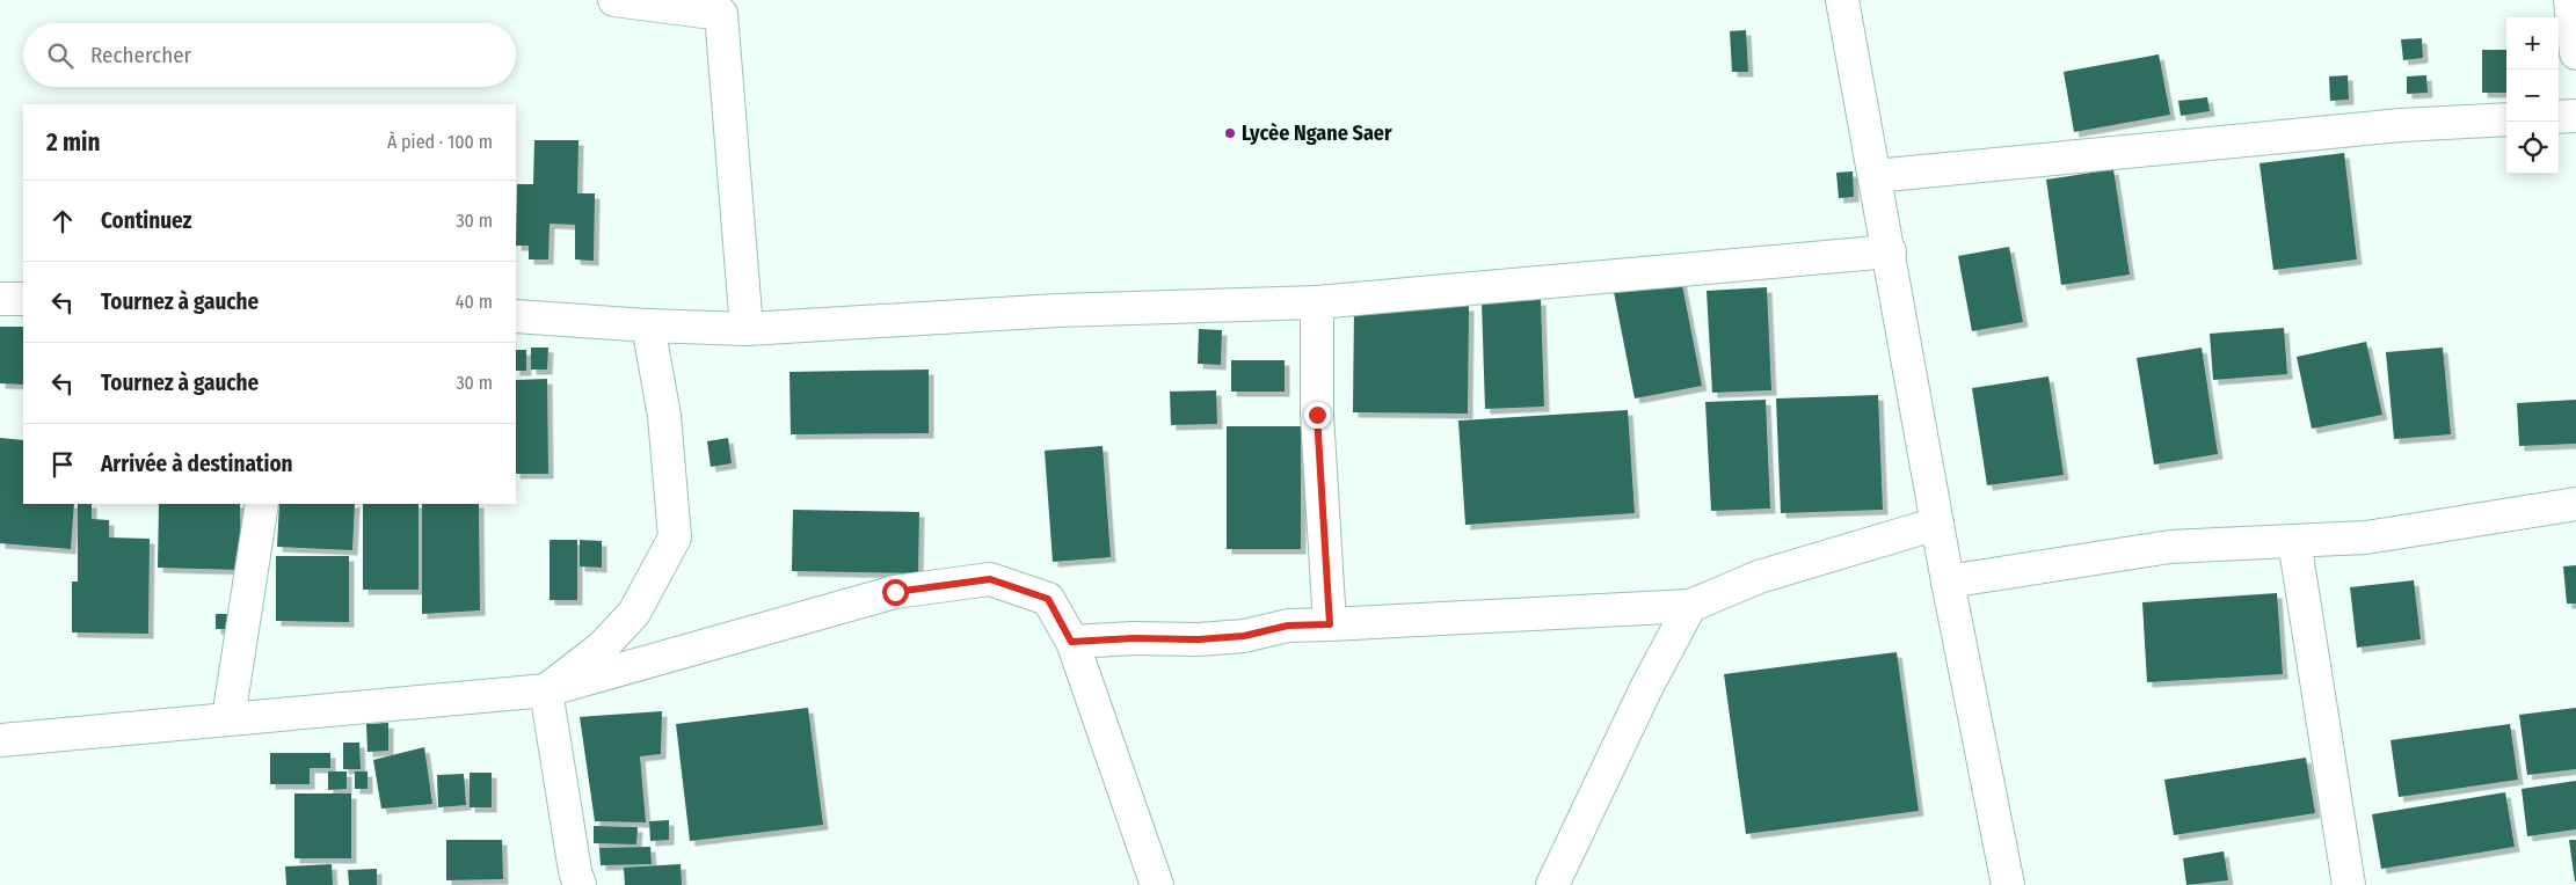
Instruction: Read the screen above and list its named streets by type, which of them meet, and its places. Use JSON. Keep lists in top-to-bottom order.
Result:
{
  "places": ["Lycèe Ngane Saer"],
  "page": {
    "map_buttons": ["+", "−"],
    "search": "Rechercher",
    "heading": ["2 min", "À pied · 100 m"],
    "list": [
      ["Continuez", "30 m"],
      ["Tournez à gauche", "40 m"],
      ["Tournez à gauche", "30 m"],
      "Arrivée à destination"
    ]
  }
}
